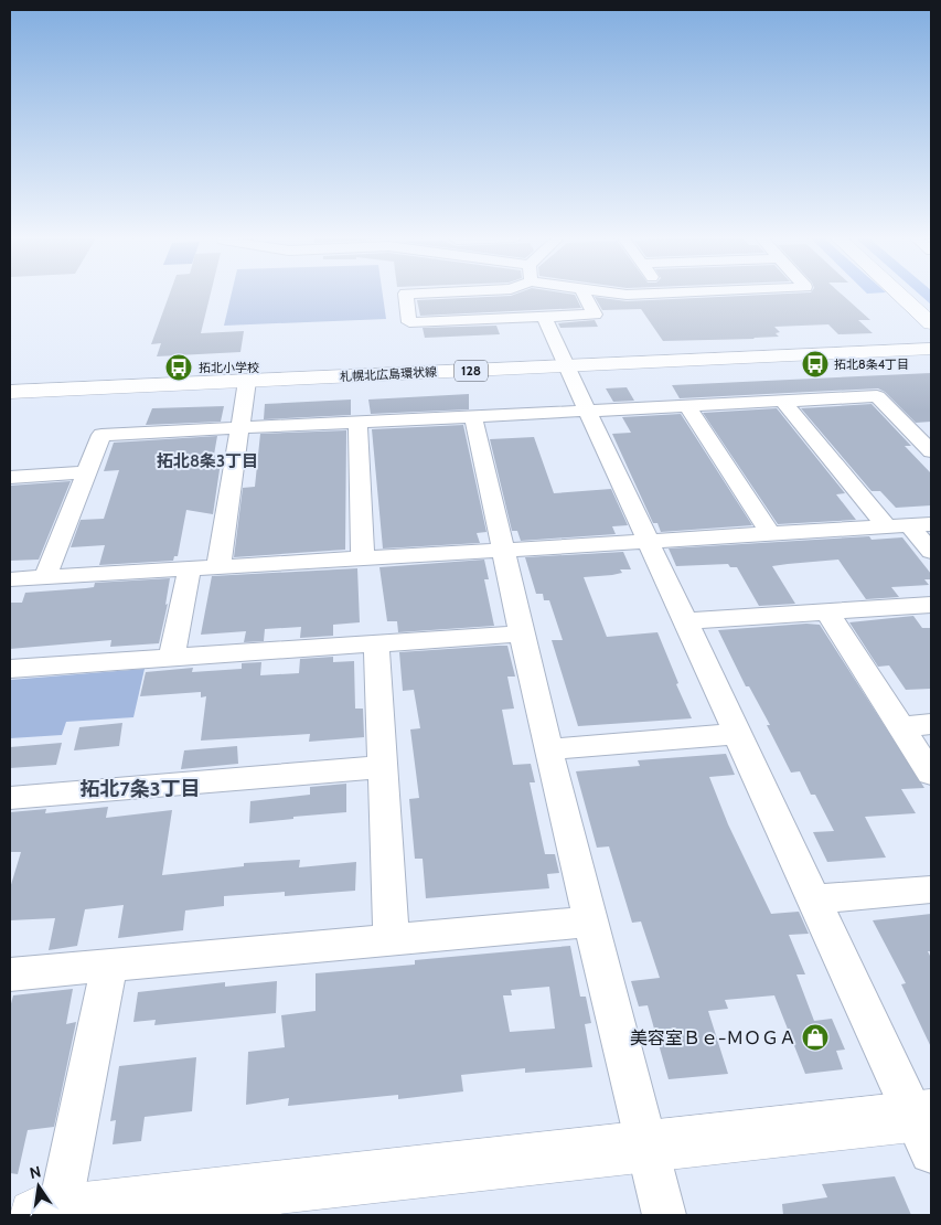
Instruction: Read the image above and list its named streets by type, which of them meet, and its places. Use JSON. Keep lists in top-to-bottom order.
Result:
{
  "streets": {
    "main road": ["128", "札幌北広島環状線"]
  },
  "districts": ["拓北8条3丁目", "拓北7条3丁目"],
  "places": {
    "bus stop": ["拓北8条4丁目", "拓北小学校"],
    "shop": ["美容室Ｂｅ−ＭＯＧＡ"]
  },
  "north": "top"
}
